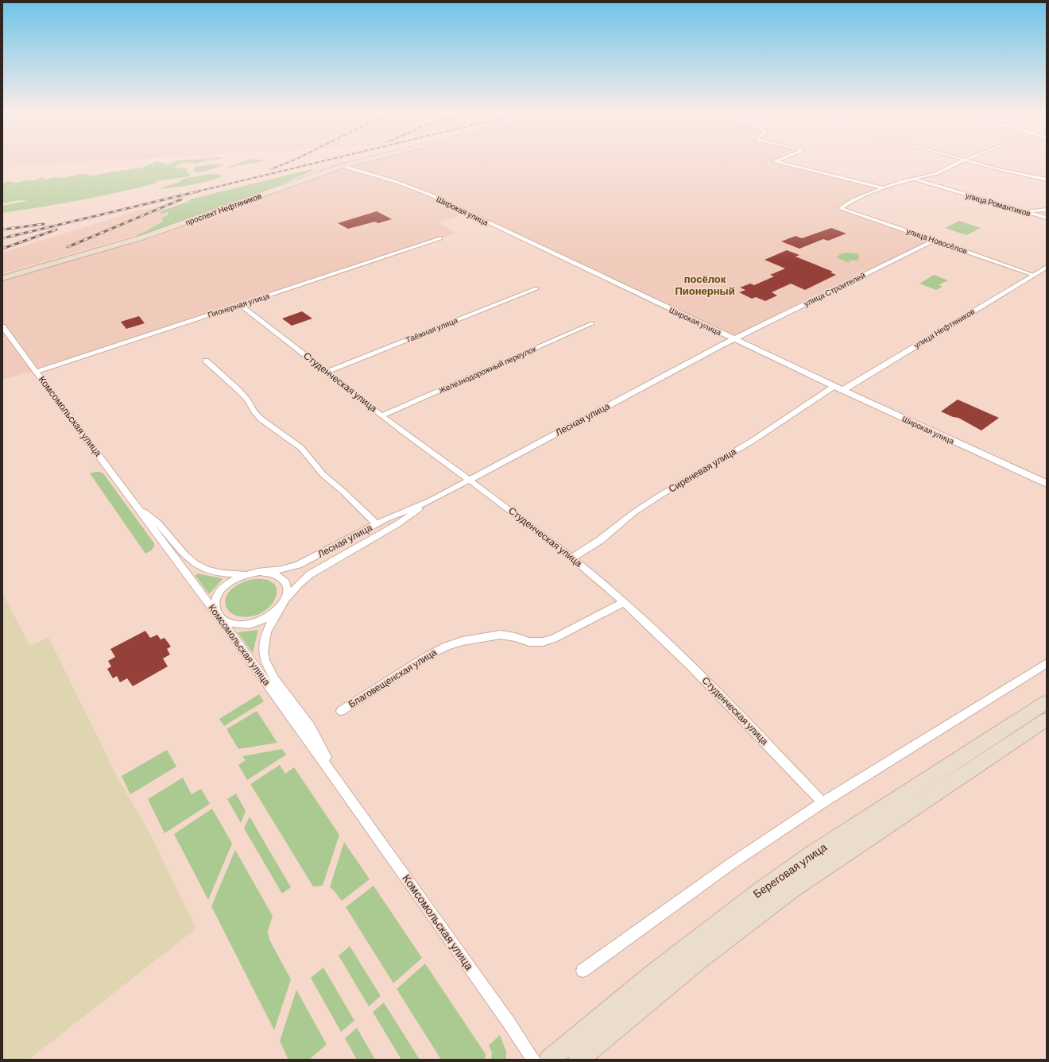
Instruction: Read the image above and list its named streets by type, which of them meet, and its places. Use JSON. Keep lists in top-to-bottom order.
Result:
{
  "streets": {
    "main road": ["проспект Нефтяников", "Береговая улица"],
    "street": [
      "улица Романтиков",
      "Широкая улица",
      "улица Новосёлов",
      "улица Строителей",
      "Пионерная улица",
      "улица Нефтяников",
      "Таёжная улица",
      "Железнодорожный переулок",
      "Студенческая улица",
      "Комсомольская улица",
      "Лесная улица",
      "Сиреневая улица",
      "Благовещенская улица"
    ]
  },
  "crossings": [
    ["проспект Нефтяников", "Широкая улица"],
    ["Широкая улица", "улица Строителей"],
    ["Широкая улица", "улица Нефтяников"],
    ["Широкая улица", "Лесная улица"],
    ["Широкая улица", "Сиреневая улица"],
    ["улица Новосёлов", "улица Строителей"],
    ["улица Новосёлов", "улица Нефтяников"],
    ["улица Строителей", "Лесная улица"],
    ["Пионерная улица", "Студенческая улица"],
    ["Пионерная улица", "Комсомольская улица"],
    ["улица Нефтяников", "Сиреневая улица"],
    ["Таёжная улица", "Студенческая улица"],
    ["Железнодорожный переулок", "Студенческая улица"],
    ["Студенческая улица", "Лесная улица"],
    ["Студенческая улица", "Сиреневая улица"],
    ["Студенческая улица", "Благовещенская улица"],
    ["Комсомольская улица", "Лесная улица"]
  ],
  "districts": ["посёлок Пионерный"]
}
